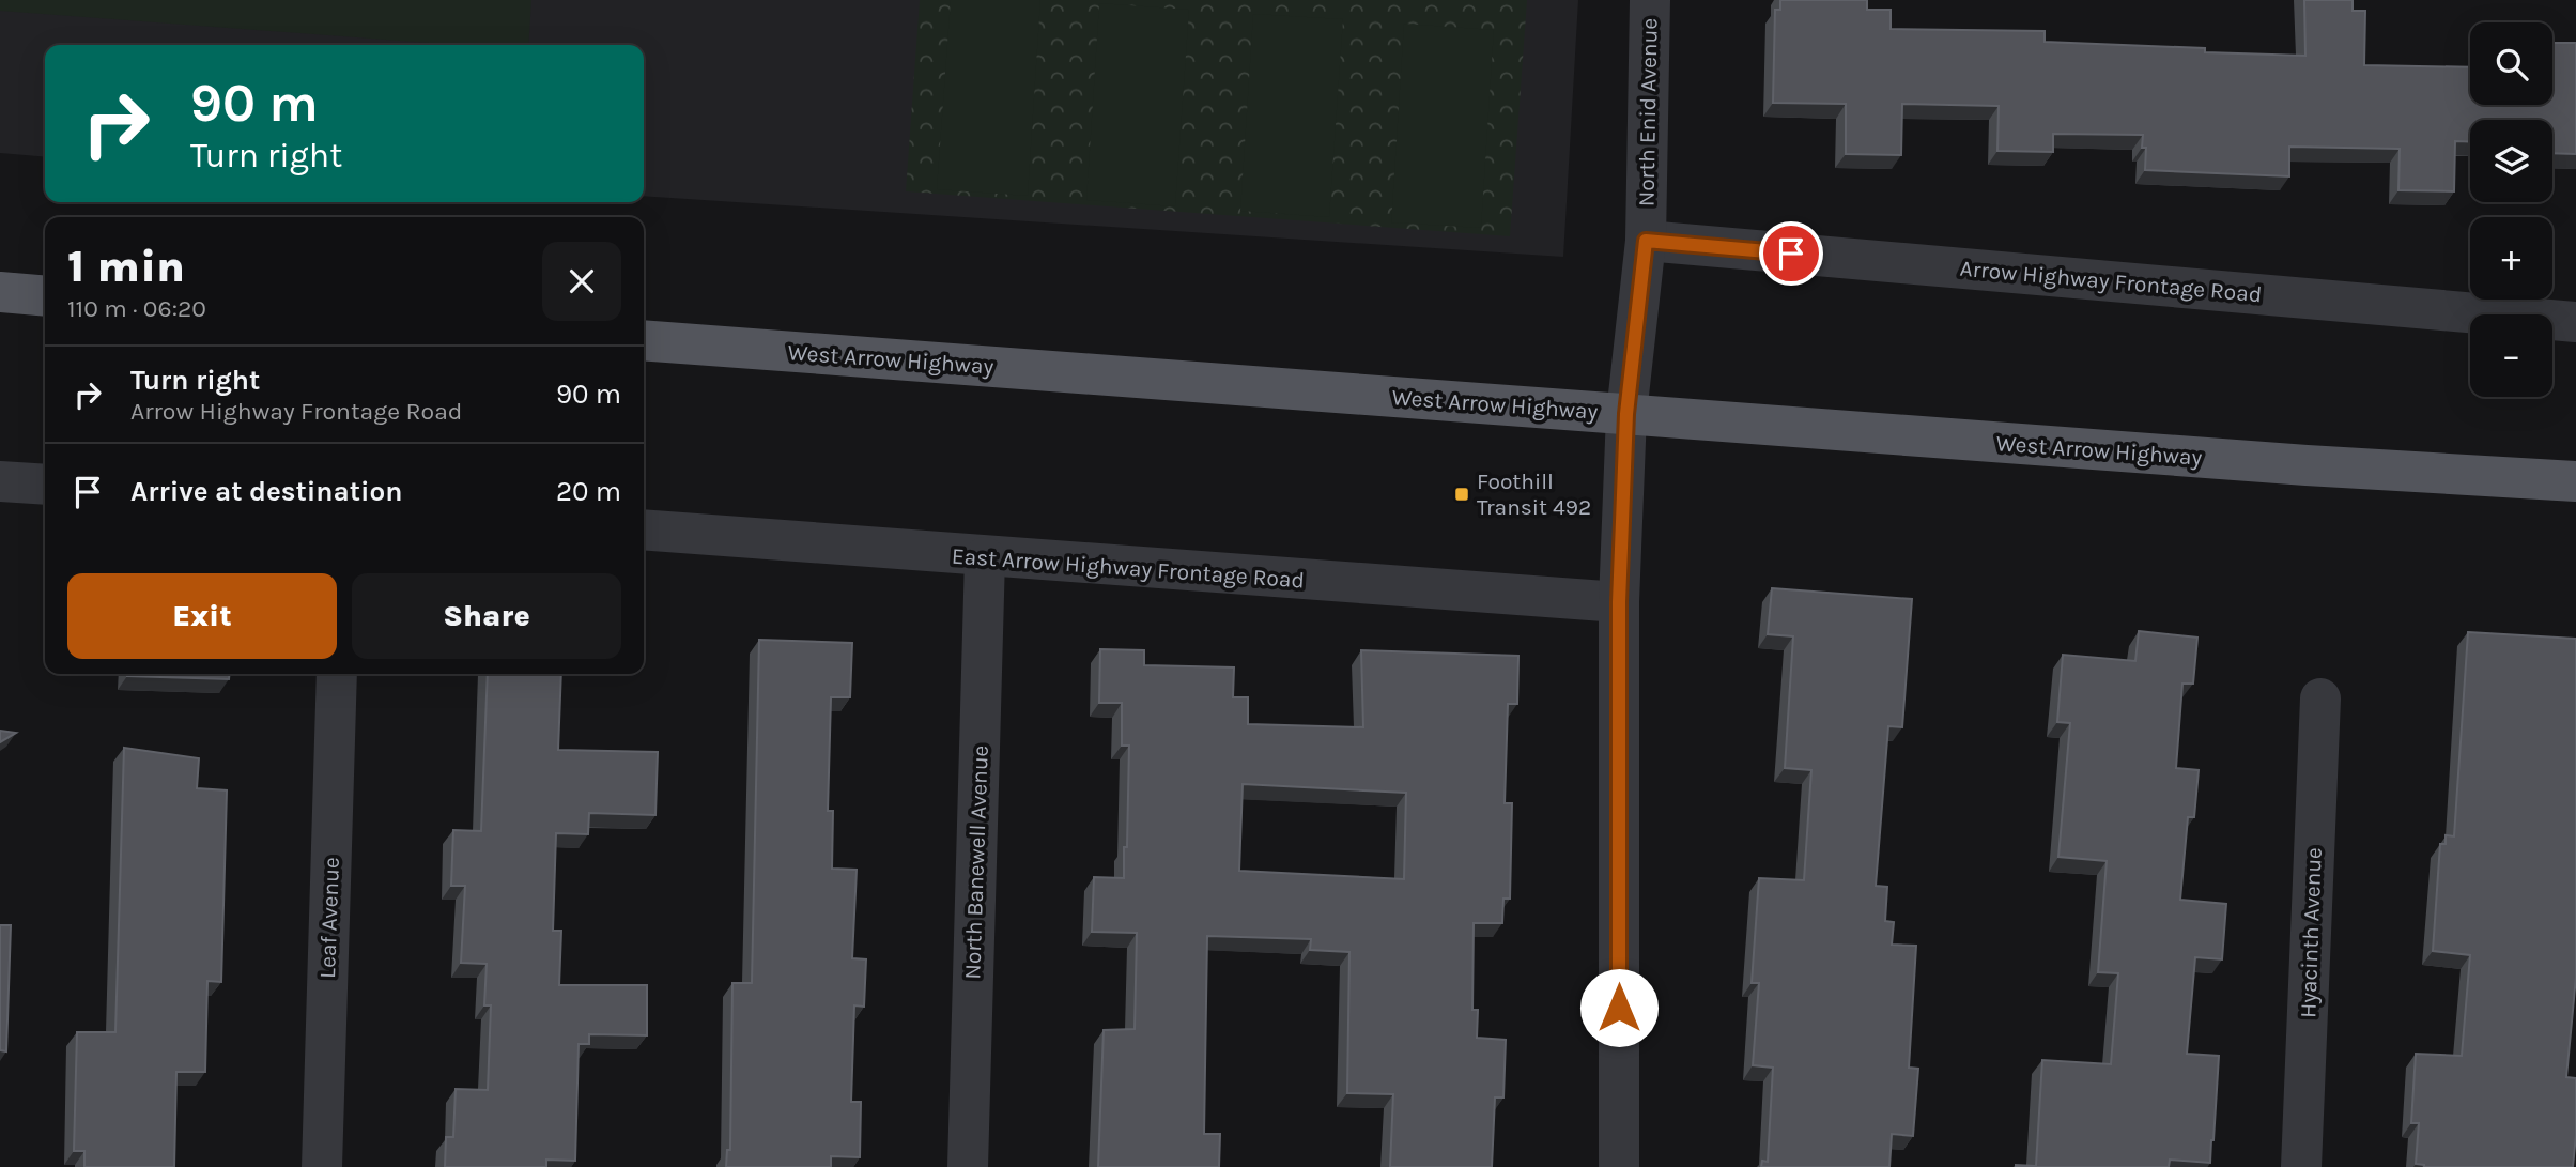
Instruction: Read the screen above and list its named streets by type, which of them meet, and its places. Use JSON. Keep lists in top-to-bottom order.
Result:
{
  "streets": {
    "main road": ["West Arrow Highway"],
    "street": [
      "North Enid Avenue",
      "Arrow Highway Frontage Road",
      "East Arrow Highway Frontage Road",
      "North Banewell Avenue",
      "Leaf Avenue",
      "Hyacinth Avenue"
    ]
  },
  "crossings": [
    ["North Enid Avenue", "Arrow Highway Frontage Road"],
    ["North Enid Avenue", "West Arrow Highway"],
    ["North Enid Avenue", "East Arrow Highway Frontage Road"],
    ["East Arrow Highway Frontage Road", "North Banewell Avenue"]
  ],
  "places": {
    "transit": ["Foothill Transit 492"]
  },
  "page": {
    "map_buttons": ["+", "−"],
    "turn": ["90 m", "Turn right"],
    "heading": ["1 min", "110 m · 06:20"],
    "list": [
      {
        "name": "Turn right",
        "note": "Arrow Highway Frontage Road",
        "value": "90 m"
      },
      {
        "name": "Arrive at destination",
        "value": "20 m"
      }
    ],
    "buttons": ["Exit", "Share"]
  }
}
